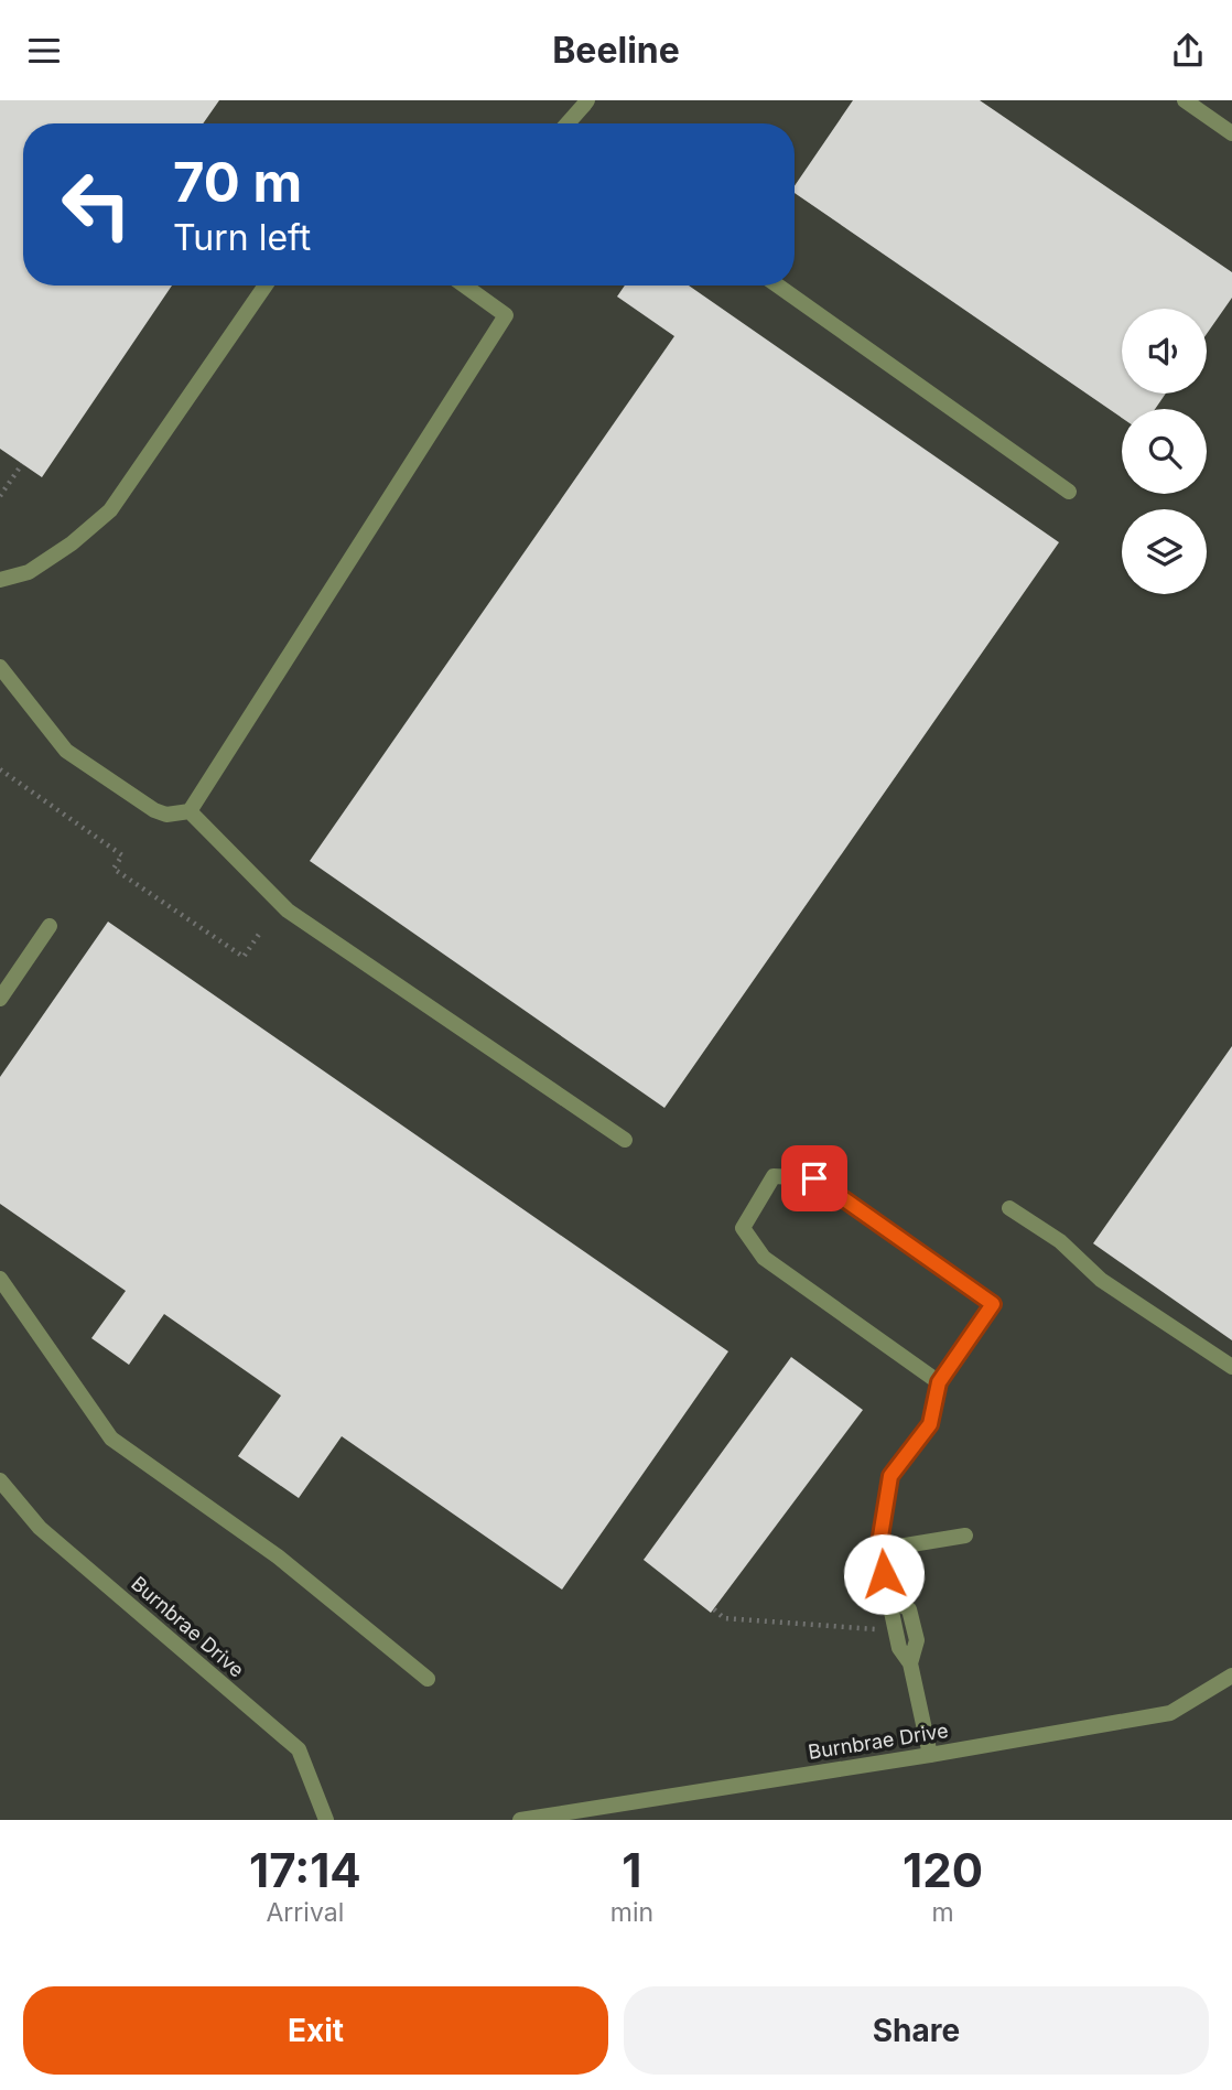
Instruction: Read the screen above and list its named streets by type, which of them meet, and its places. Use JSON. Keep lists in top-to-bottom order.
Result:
{
  "streets": {
    "street": ["Burnbrae Drive"]
  },
  "page": {
    "header": "Beeline",
    "turn": ["70 m", "Turn left"],
    "eta": [
      "17:14",
      "Arrival",
      "1",
      "min",
      "120",
      "m"
    ],
    "buttons": ["Exit", "Share"]
  }
}
